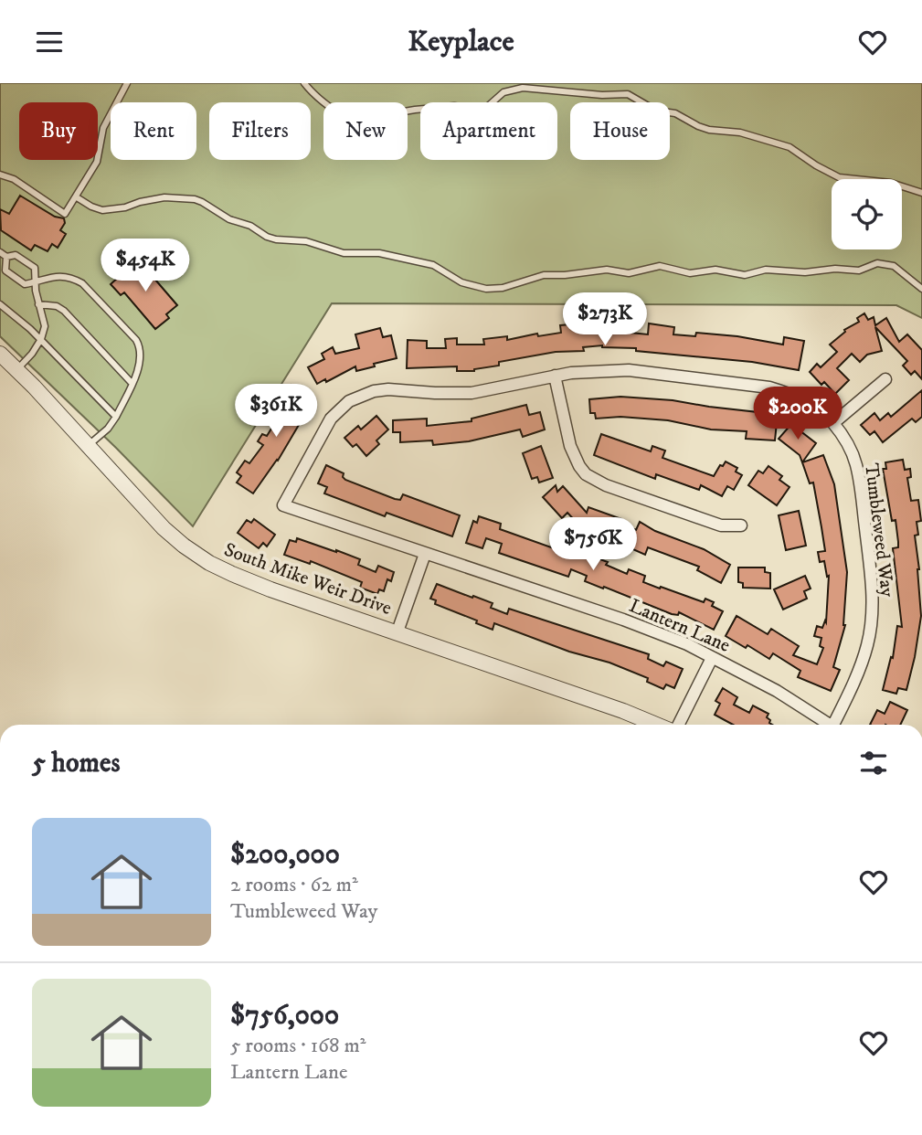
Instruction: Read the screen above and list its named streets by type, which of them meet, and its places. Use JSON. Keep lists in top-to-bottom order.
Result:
{
  "streets": {
    "street": ["Tumbleweed Way", "South Mike Weir Drive", "Lantern Lane"]
  },
  "crossings": [
    ["Tumbleweed Way", "Lantern Lane"]
  ],
  "page": {
    "header": "Keyplace",
    "chip": [
      "Buy",
      "Rent",
      "Filters",
      "New",
      "Apartment",
      "House"
    ],
    "price": [
      "$454K",
      "$273K",
      "$361K",
      "$200K",
      "$756K"
    ],
    "heading": "5 homes",
    "list": [
      {
        "name": "$200,000",
        "note": "2 rooms · 62 m² · Tumbleweed Way"
      },
      {
        "name": "$756,000",
        "note": "5 rooms · 168 m² · Lantern Lane"
      }
    ]
  }
}
